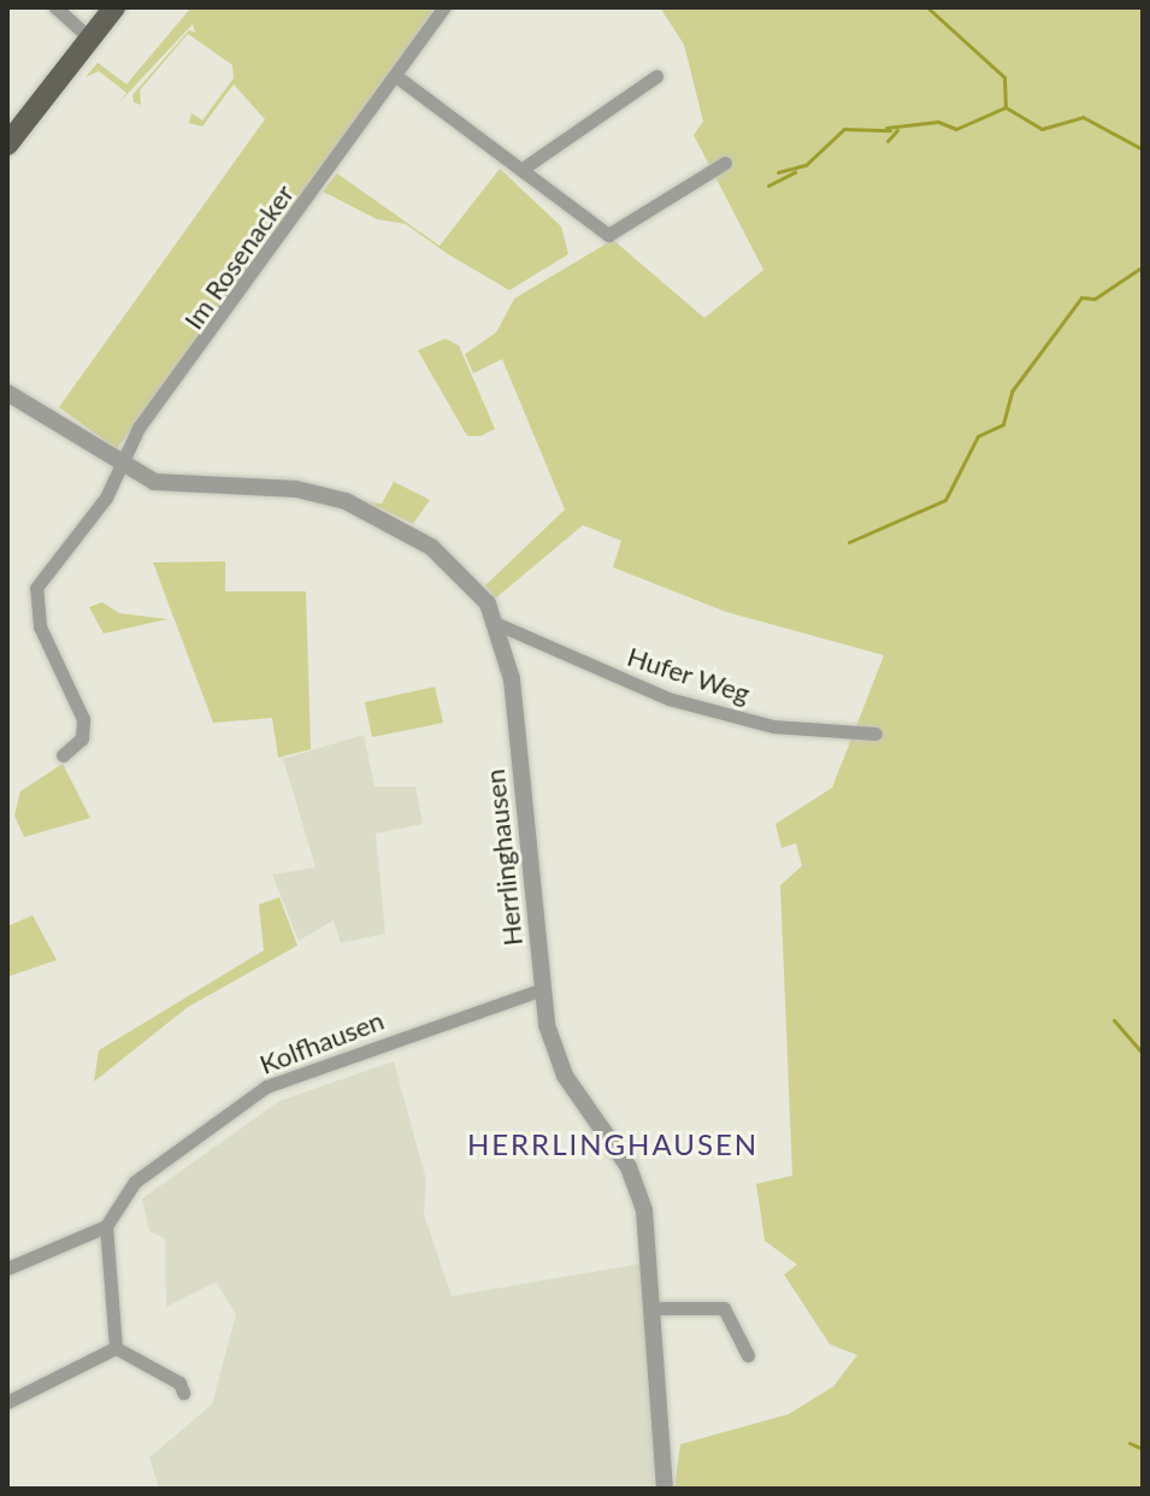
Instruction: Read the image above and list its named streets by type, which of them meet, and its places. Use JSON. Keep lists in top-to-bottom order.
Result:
{
  "streets": {
    "street": [
      "Im Rosenacker",
      "Hufer Weg",
      "Herrlinghausen",
      "Kolfhausen"
    ]
  },
  "crossings": [
    ["Im Rosenacker", "Herrlinghausen"],
    ["Hufer Weg", "Herrlinghausen"],
    ["Herrlinghausen", "Kolfhausen"]
  ],
  "districts": ["HERRLINGHAUSEN"]
}
